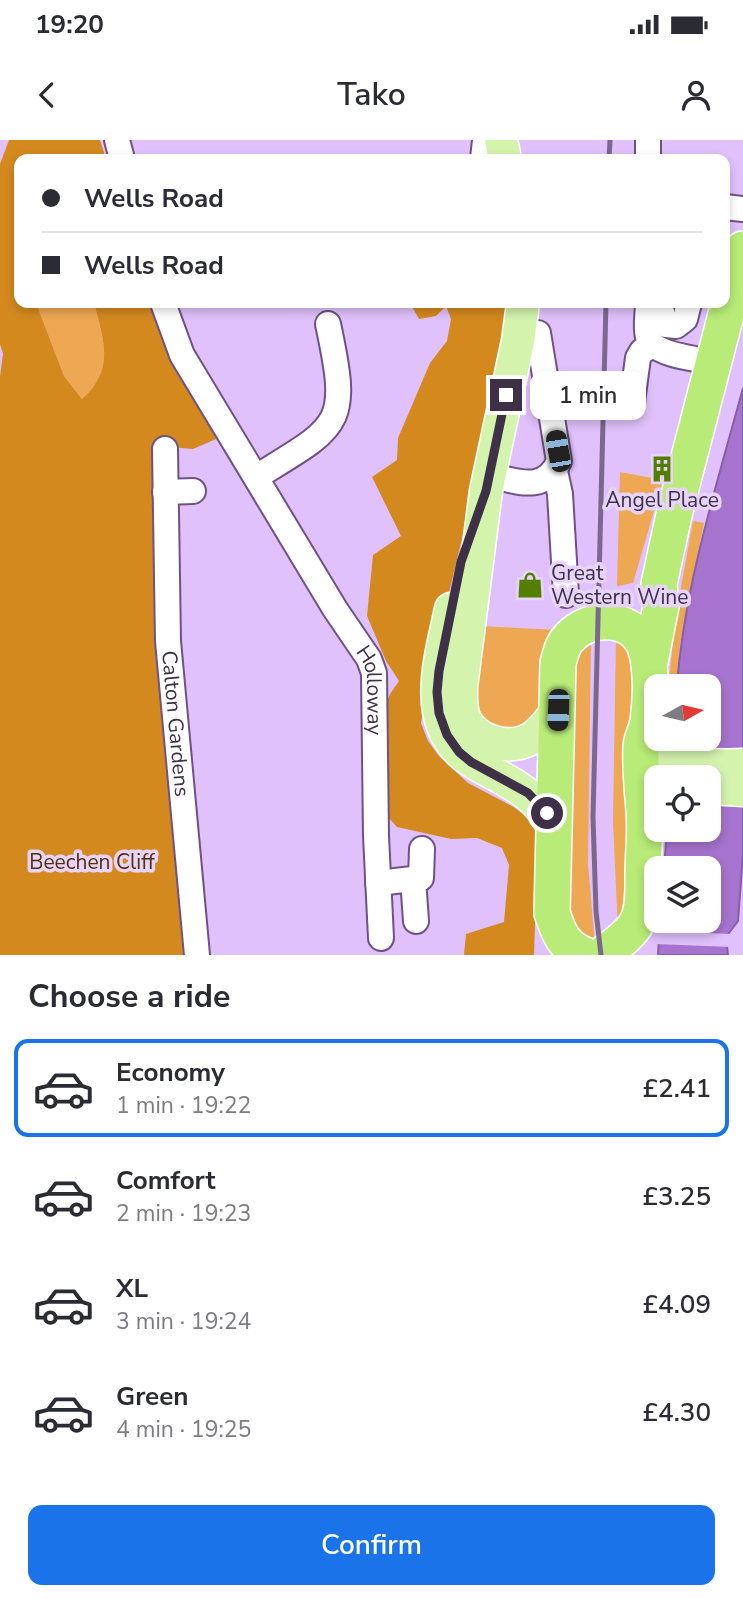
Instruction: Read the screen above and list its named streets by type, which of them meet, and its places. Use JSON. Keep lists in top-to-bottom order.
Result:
{
  "streets": {
    "street": ["Holloway", "Calton Gardens"]
  },
  "parks": ["Beechen Cliff"],
  "places": {
    "building": ["Angel Place"],
    "shop": ["Great Western Wine"]
  },
  "north": "right",
  "page": {
    "status": "19:20",
    "header": "Tako",
    "banner": ["Wells Road", "Wells Road"],
    "bubble": "1 min",
    "heading": "Choose a ride",
    "list": [
      {
        "name": "Economy",
        "note": "1 min · 19:22",
        "value": "£2.41"
      },
      {
        "name": "Comfort",
        "note": "2 min · 19:23",
        "value": "£3.25"
      },
      {
        "name": "XL",
        "note": "3 min · 19:24",
        "value": "£4.09"
      },
      {
        "name": "Green",
        "note": "4 min · 19:25",
        "value": "£4.30"
      }
    ],
    "buttons": "Confirm"
  }
}
